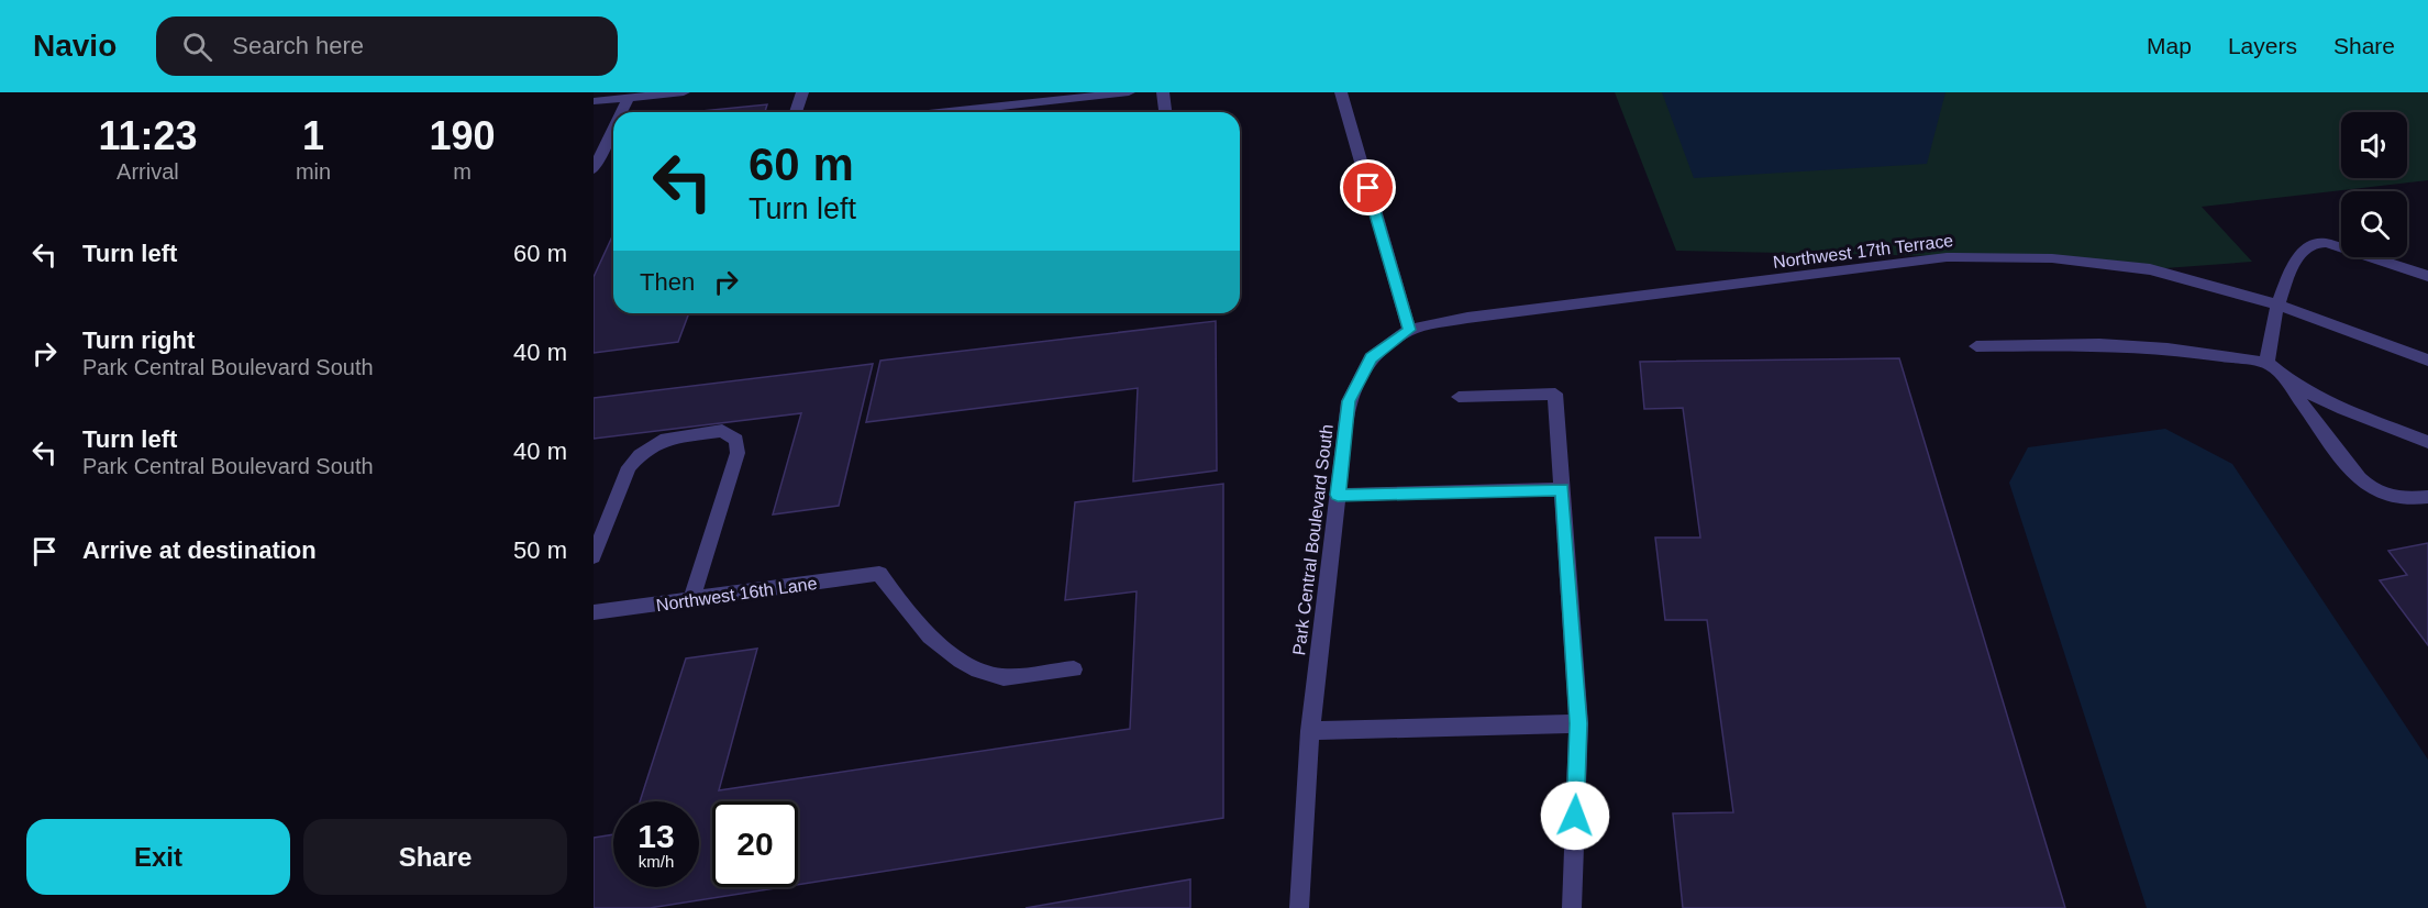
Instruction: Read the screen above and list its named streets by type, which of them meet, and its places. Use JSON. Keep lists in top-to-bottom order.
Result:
{
  "streets": {
    "street": ["Northwest 17th Terrace", "Park Central Boulevard South", "Northwest 16th Lane"]
  },
  "crossings": [
    ["Northwest 17th Terrace", "Park Central Boulevard South"]
  ],
  "page": {
    "header": "Navio",
    "search": "Search here",
    "nav": ["Map", "Layers", "Share"],
    "eta": [
      "11:23",
      "Arrival",
      "1",
      "min",
      "190",
      "m"
    ],
    "turn": ["60 m", "Turn left"],
    "list": [
      {
        "name": "Turn left",
        "value": "60 m"
      },
      {
        "name": "Turn right",
        "note": "Park Central Boulevard South",
        "value": "40 m"
      },
      {
        "name": "Turn left",
        "note": "Park Central Boulevard South",
        "value": "40 m"
      },
      {
        "name": "Arrive at destination",
        "value": "50 m"
      }
    ],
    "then": "Then",
    "speed": "13 km/h",
    "limit": "20",
    "buttons": ["Exit", "Share"]
  }
}
